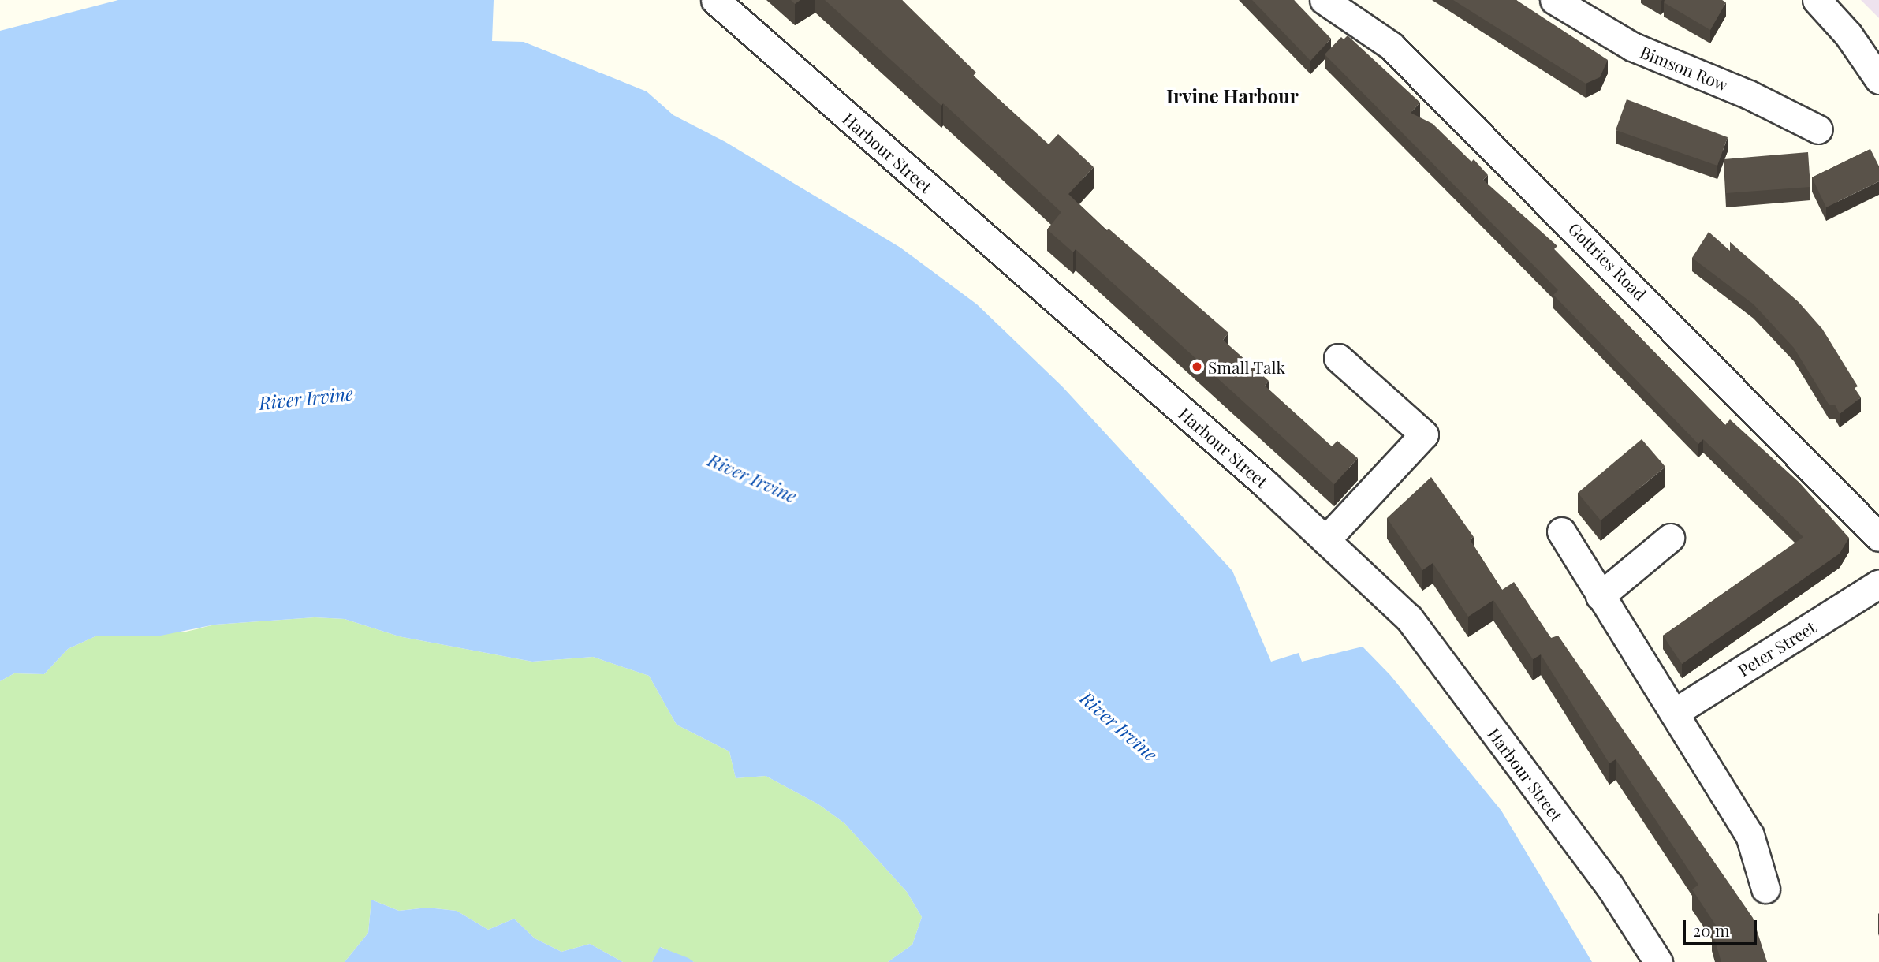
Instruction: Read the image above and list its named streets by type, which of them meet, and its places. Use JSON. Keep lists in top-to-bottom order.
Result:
{
  "streets": {
    "street": [
      "Bimson Row",
      "Harbour Street",
      "Gottries Road",
      "Peter Street"
    ]
  },
  "districts": ["Irvine Harbour"],
  "water": ["River Irvine"],
  "places": ["Small Talk"],
  "scale_bar": "20 m"
}
